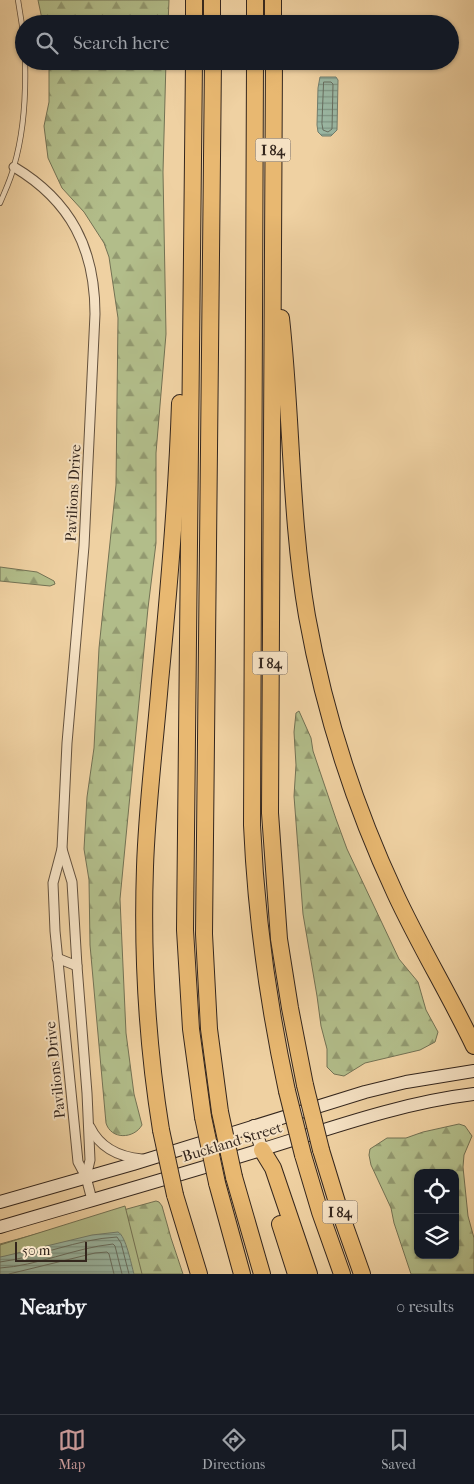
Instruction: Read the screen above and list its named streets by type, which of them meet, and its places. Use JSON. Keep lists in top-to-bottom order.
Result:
{
  "streets": {
    "highway": ["I 84"],
    "main road": ["Buckland Street"],
    "street": ["Pavilions Drive"]
  },
  "crossings": [
    ["Pavilions Drive", "Buckland Street"]
  ],
  "scale_bar": "50 m",
  "page": {
    "search": "Search here",
    "scale": "50 m",
    "heading": ["Nearby", "0 results"],
    "nav": ["Map", "Directions", "Saved"]
  }
}
